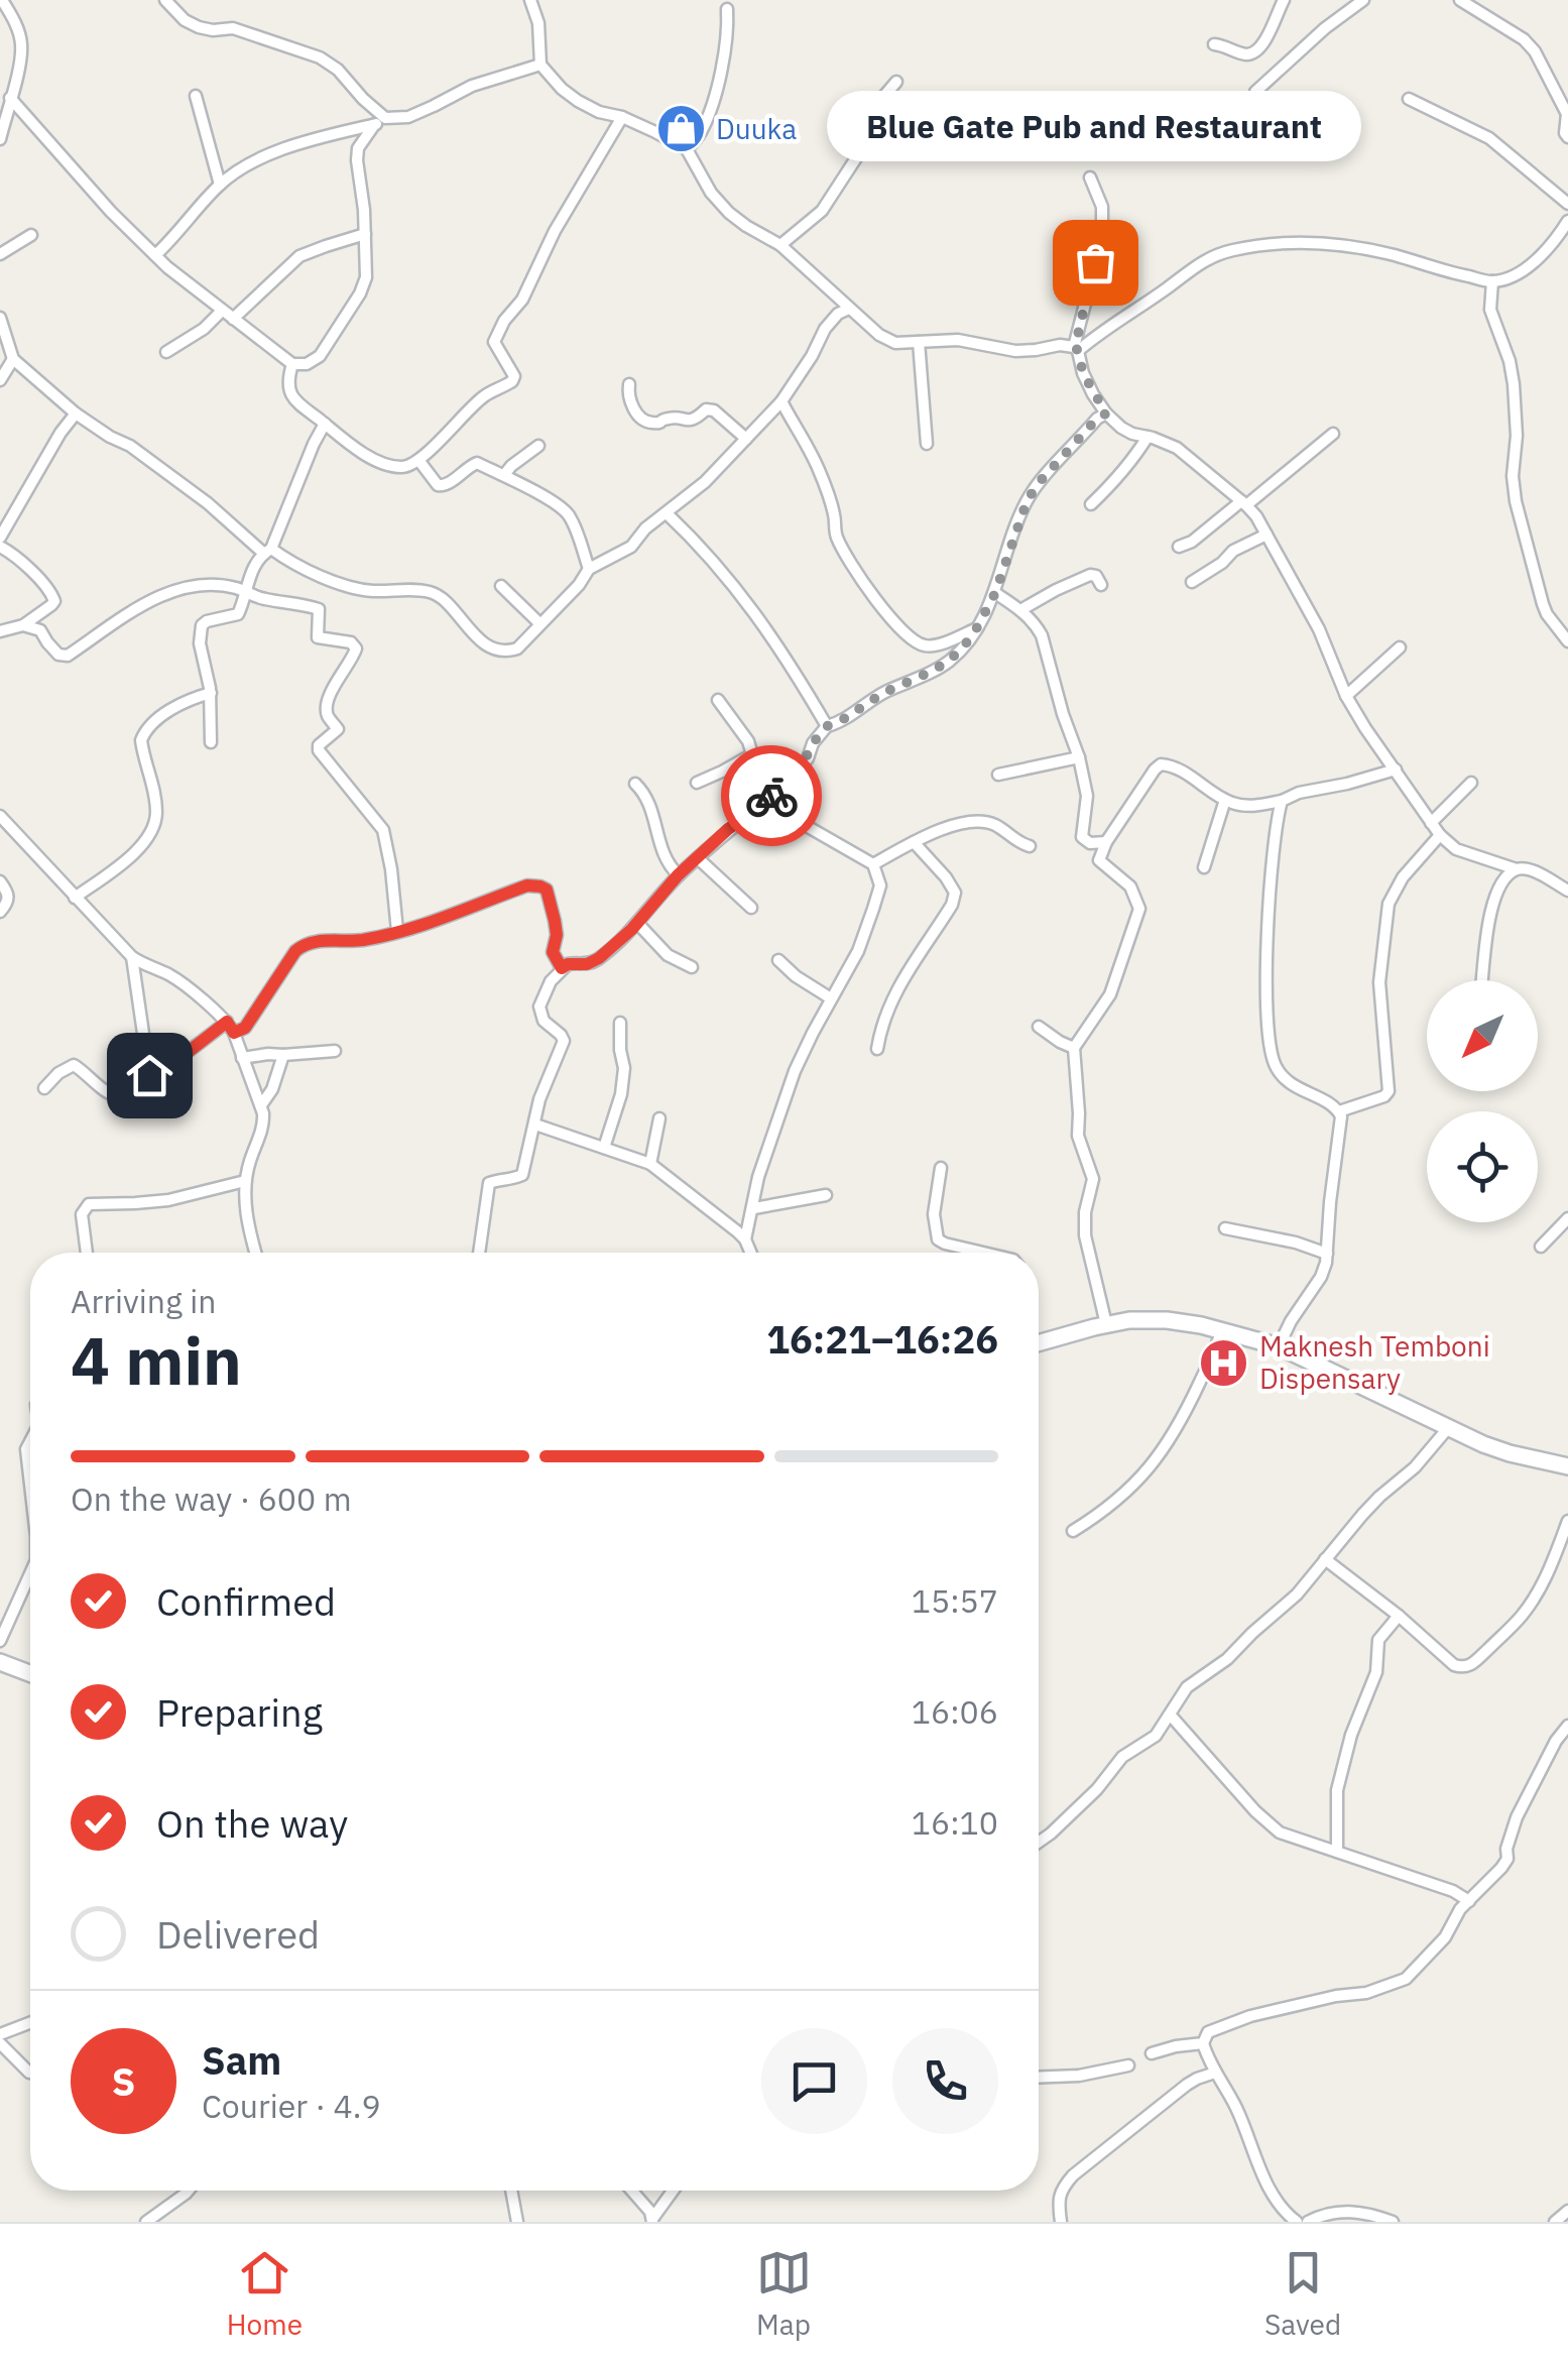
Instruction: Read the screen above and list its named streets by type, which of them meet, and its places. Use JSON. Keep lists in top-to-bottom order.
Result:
{
  "places": {
    "shop": ["Duuka"],
    "other": ["Blue Gate Pub and Restaurant"],
    "hospital": ["Maknesh Temboni Dispensary"]
  },
  "north": "bottom left",
  "page": {
    "bubble": "Blue Gate Pub and Restaurant",
    "heading": ["4 min", "Arriving in", "16:21–16:26"],
    "panel": ["Sam", "Courier · 4.9"],
    "bar": "On the way · 600 m",
    "list": [
      ["Confirmed", "15:57"],
      ["Preparing", "16:06"],
      ["On the way", "16:10"],
      "Delivered"
    ],
    "round": "S",
    "tabs": ["Home", "Map", "Saved"]
  }
}
